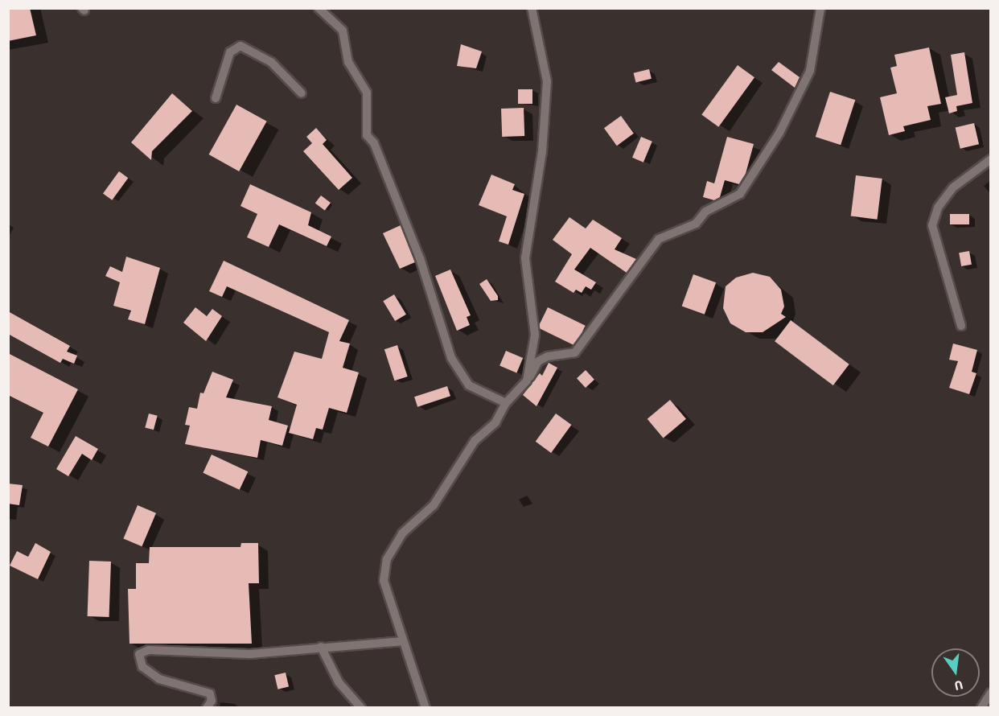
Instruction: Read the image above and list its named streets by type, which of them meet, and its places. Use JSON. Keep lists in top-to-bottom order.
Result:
{
  "north": "bottom"
}
